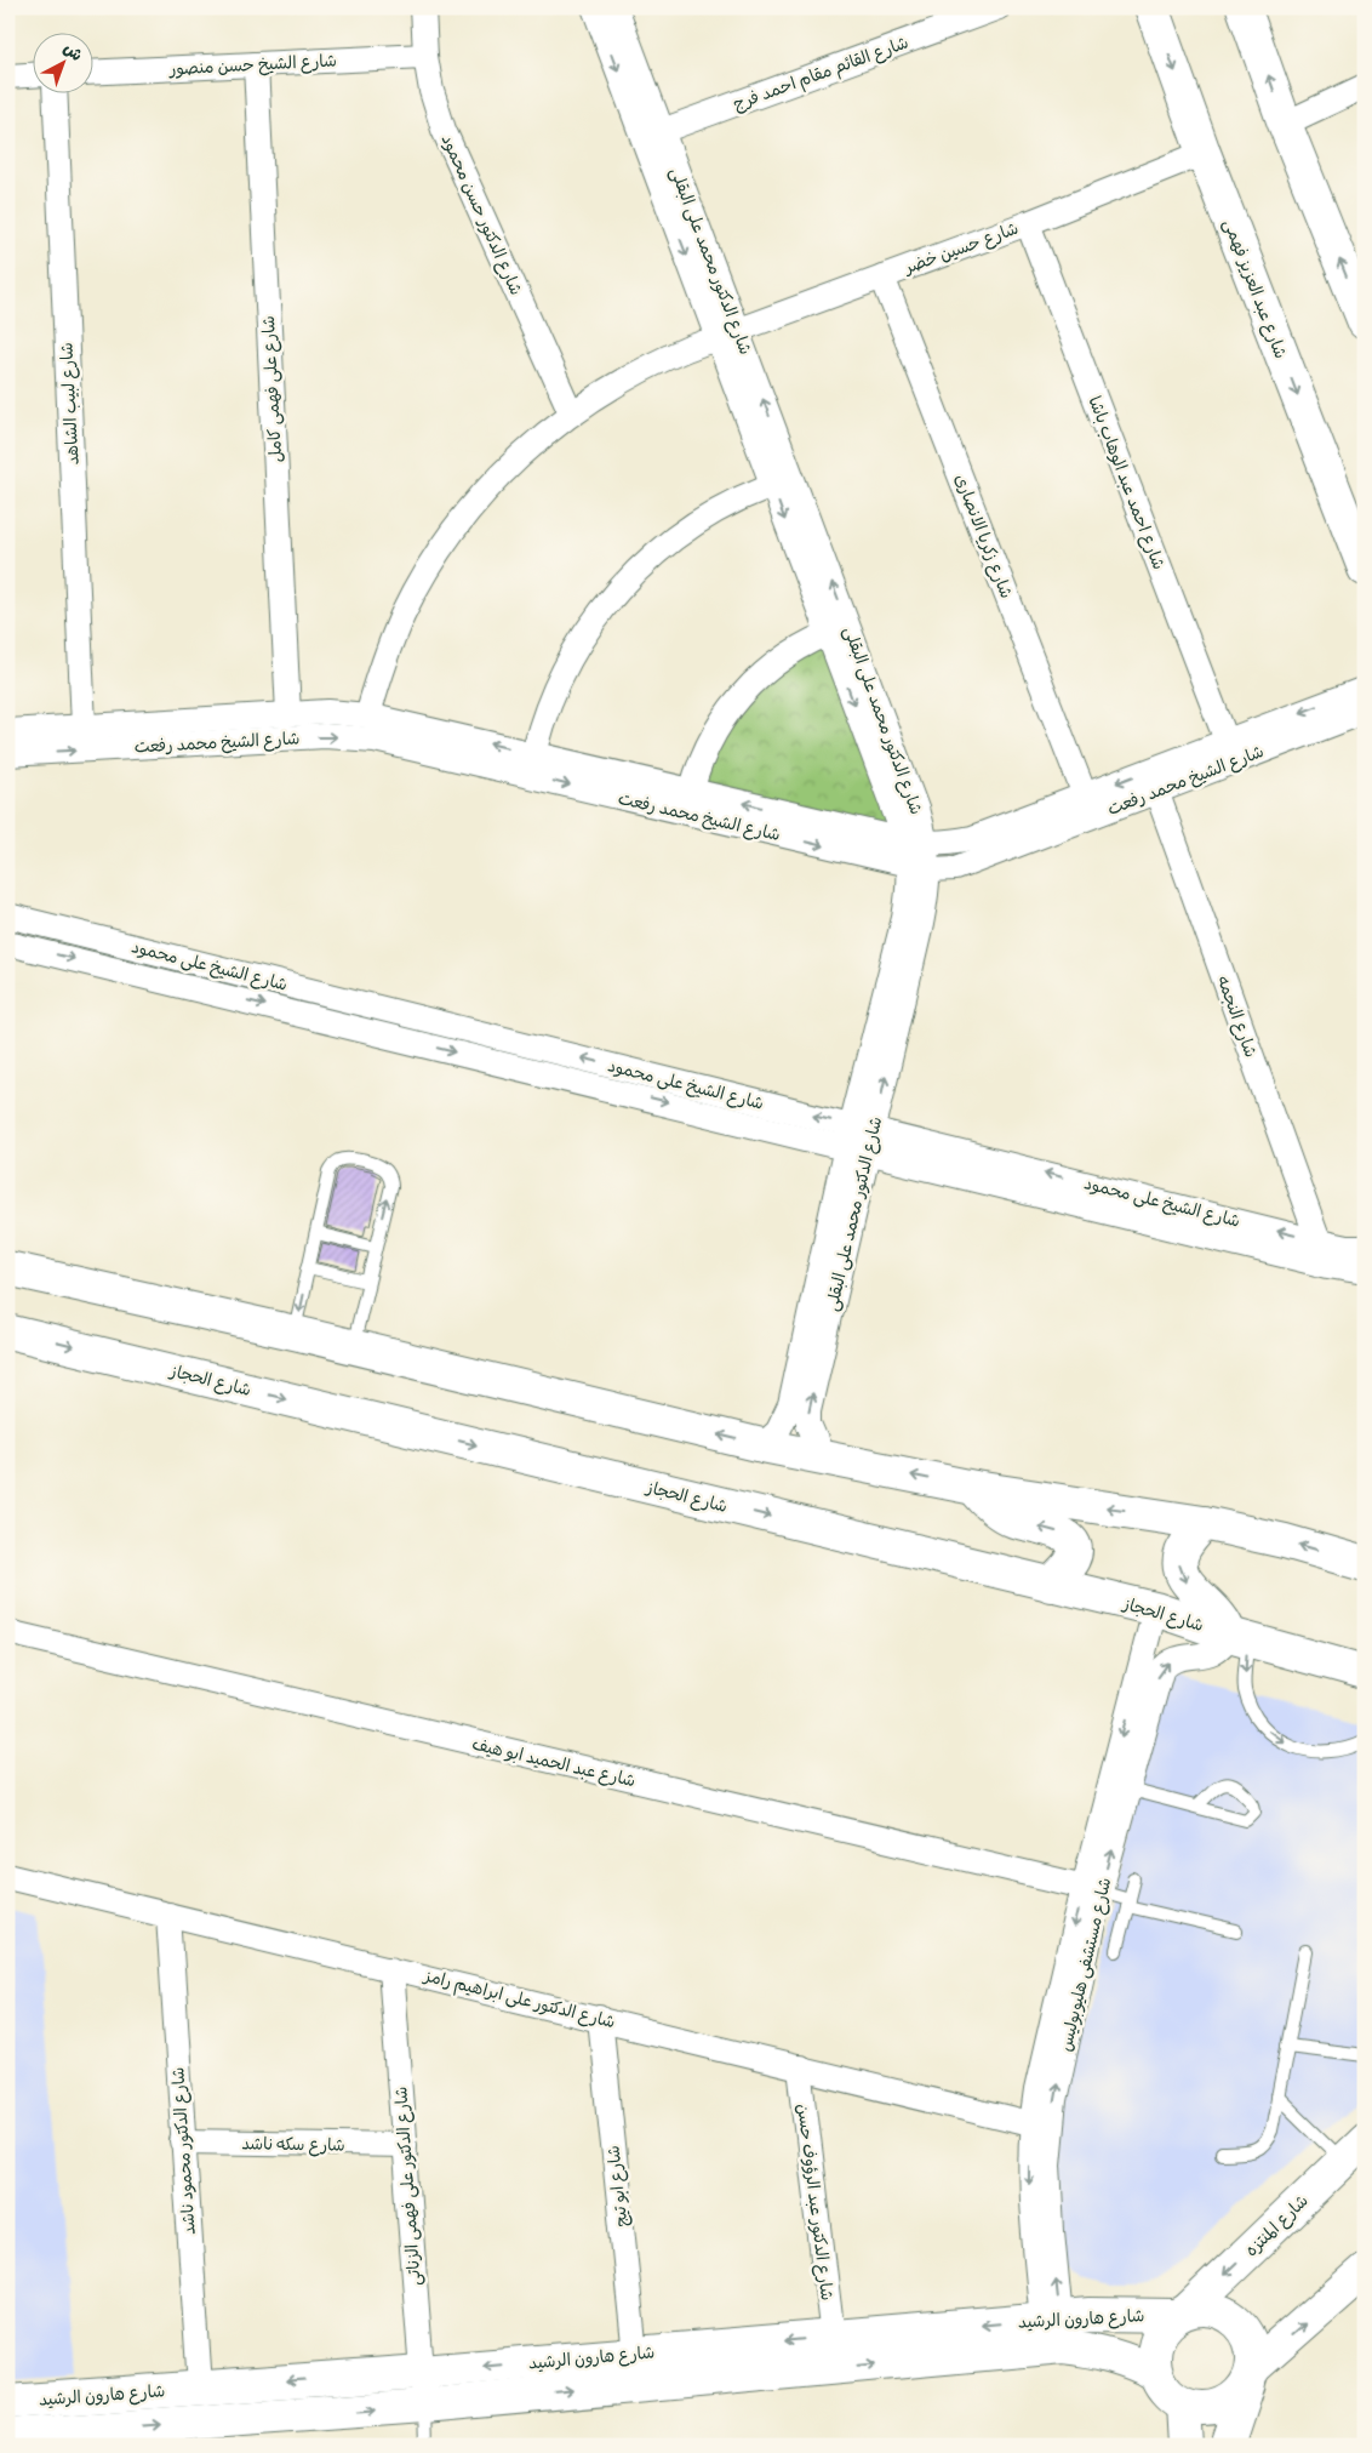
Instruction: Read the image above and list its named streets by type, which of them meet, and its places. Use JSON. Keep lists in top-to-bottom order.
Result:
{
  "streets": {
    "main road": [
      "شارع عبد العزيز فهمى",
      "شارع الحجاز",
      "شارع المنتزه",
      "شارع هارون الرشيد"
    ],
    "street": [
      "شارع الشيخ حسن منصور",
      "شارع القائم مقام احمد فرج",
      "شارع الدكتور حسن محمود",
      "شارع حسين خضر",
      "شارع الدكتور محمد على البقلى",
      "شارع على فهمى كامل",
      "شارع لبيب الشاهد",
      "شارع احمد عبد الوهاب باشا",
      "شارع زكريا الانصارى",
      "شارع الشيخ محمد رفعت",
      "شارع الشيخ على محمود",
      "شارع النجمه",
      "شارع عبد الحميد ابو هيف",
      "شارع مستشفى هليوبوليس",
      "شارع الدكتور على ابراهيم رامز",
      "شارع سكه ناشد",
      "شارع الدكتور محمود ناشد",
      "شارع الدكتور على فهمى الزناتى",
      "شارع ابو تيج",
      "شارع الدكتور عبد الرؤوف حسن"
    ]
  },
  "crossings": [
    ["شارع الشيخ حسن منصور", "شارع الدكتور حسن محمود"],
    ["شارع الشيخ حسن منصور", "شارع على فهمى كامل"],
    ["شارع القائم مقام احمد فرج", "شارع الدكتور محمد على البقلى"],
    ["شارع الدكتور حسن محمود", "شارع حسين خضر"],
    ["شارع حسين خضر", "شارع الدكتور محمد على البقلى"],
    ["شارع حسين خضر", "شارع عبد العزيز فهمى"],
    ["شارع حسين خضر", "شارع احمد عبد الوهاب باشا"],
    ["شارع حسين خضر", "شارع زكريا الانصارى"],
    ["شارع حسين خضر", "شارع الشيخ محمد رفعت"],
    ["شارع الدكتور محمد على البقلى", "شارع الشيخ محمد رفعت"],
    ["شارع الدكتور محمد على البقلى", "شارع الشيخ على محمود"],
    ["شارع على فهمى كامل", "شارع الشيخ محمد رفعت"],
    ["شارع لبيب الشاهد", "شارع الشيخ محمد رفعت"],
    ["شارع احمد عبد الوهاب باشا", "شارع الشيخ محمد رفعت"],
    ["شارع زكريا الانصارى", "شارع الشيخ محمد رفعت"],
    ["شارع الشيخ محمد رفعت", "شارع النجمه"],
    ["شارع الشيخ على محمود", "شارع النجمه"],
    ["شارع الحجاز", "شارع مستشفى هليوبوليس"],
    ["شارع عبد الحميد ابو هيف", "شارع مستشفى هليوبوليس"],
    ["شارع مستشفى هليوبوليس", "شارع الدكتور على ابراهيم رامز"],
    ["شارع مستشفى هليوبوليس", "شارع هارون الرشيد"],
    ["شارع الدكتور على ابراهيم رامز", "شارع الدكتور محمود ناشد"],
    ["شارع الدكتور على ابراهيم رامز", "شارع الدكتور على فهمى الزناتى"],
    ["شارع الدكتور على ابراهيم رامز", "شارع ابو تيج"],
    ["شارع الدكتور على ابراهيم رامز", "شارع الدكتور عبد الرؤوف حسن"],
    ["شارع سكه ناشد", "شارع الدكتور محمود ناشد"],
    ["شارع سكه ناشد", "شارع الدكتور على فهمى الزناتى"],
    ["شارع الدكتور محمود ناشد", "شارع هارون الرشيد"],
    ["شارع الدكتور على فهمى الزناتى", "شارع هارون الرشيد"],
    ["شارع ابو تيج", "شارع هارون الرشيد"],
    ["شارع الدكتور عبد الرؤوف حسن", "شارع هارون الرشيد"],
    ["شارع المنتزه", "شارع هارون الرشيد"]
  ],
  "north": "top right"
}
